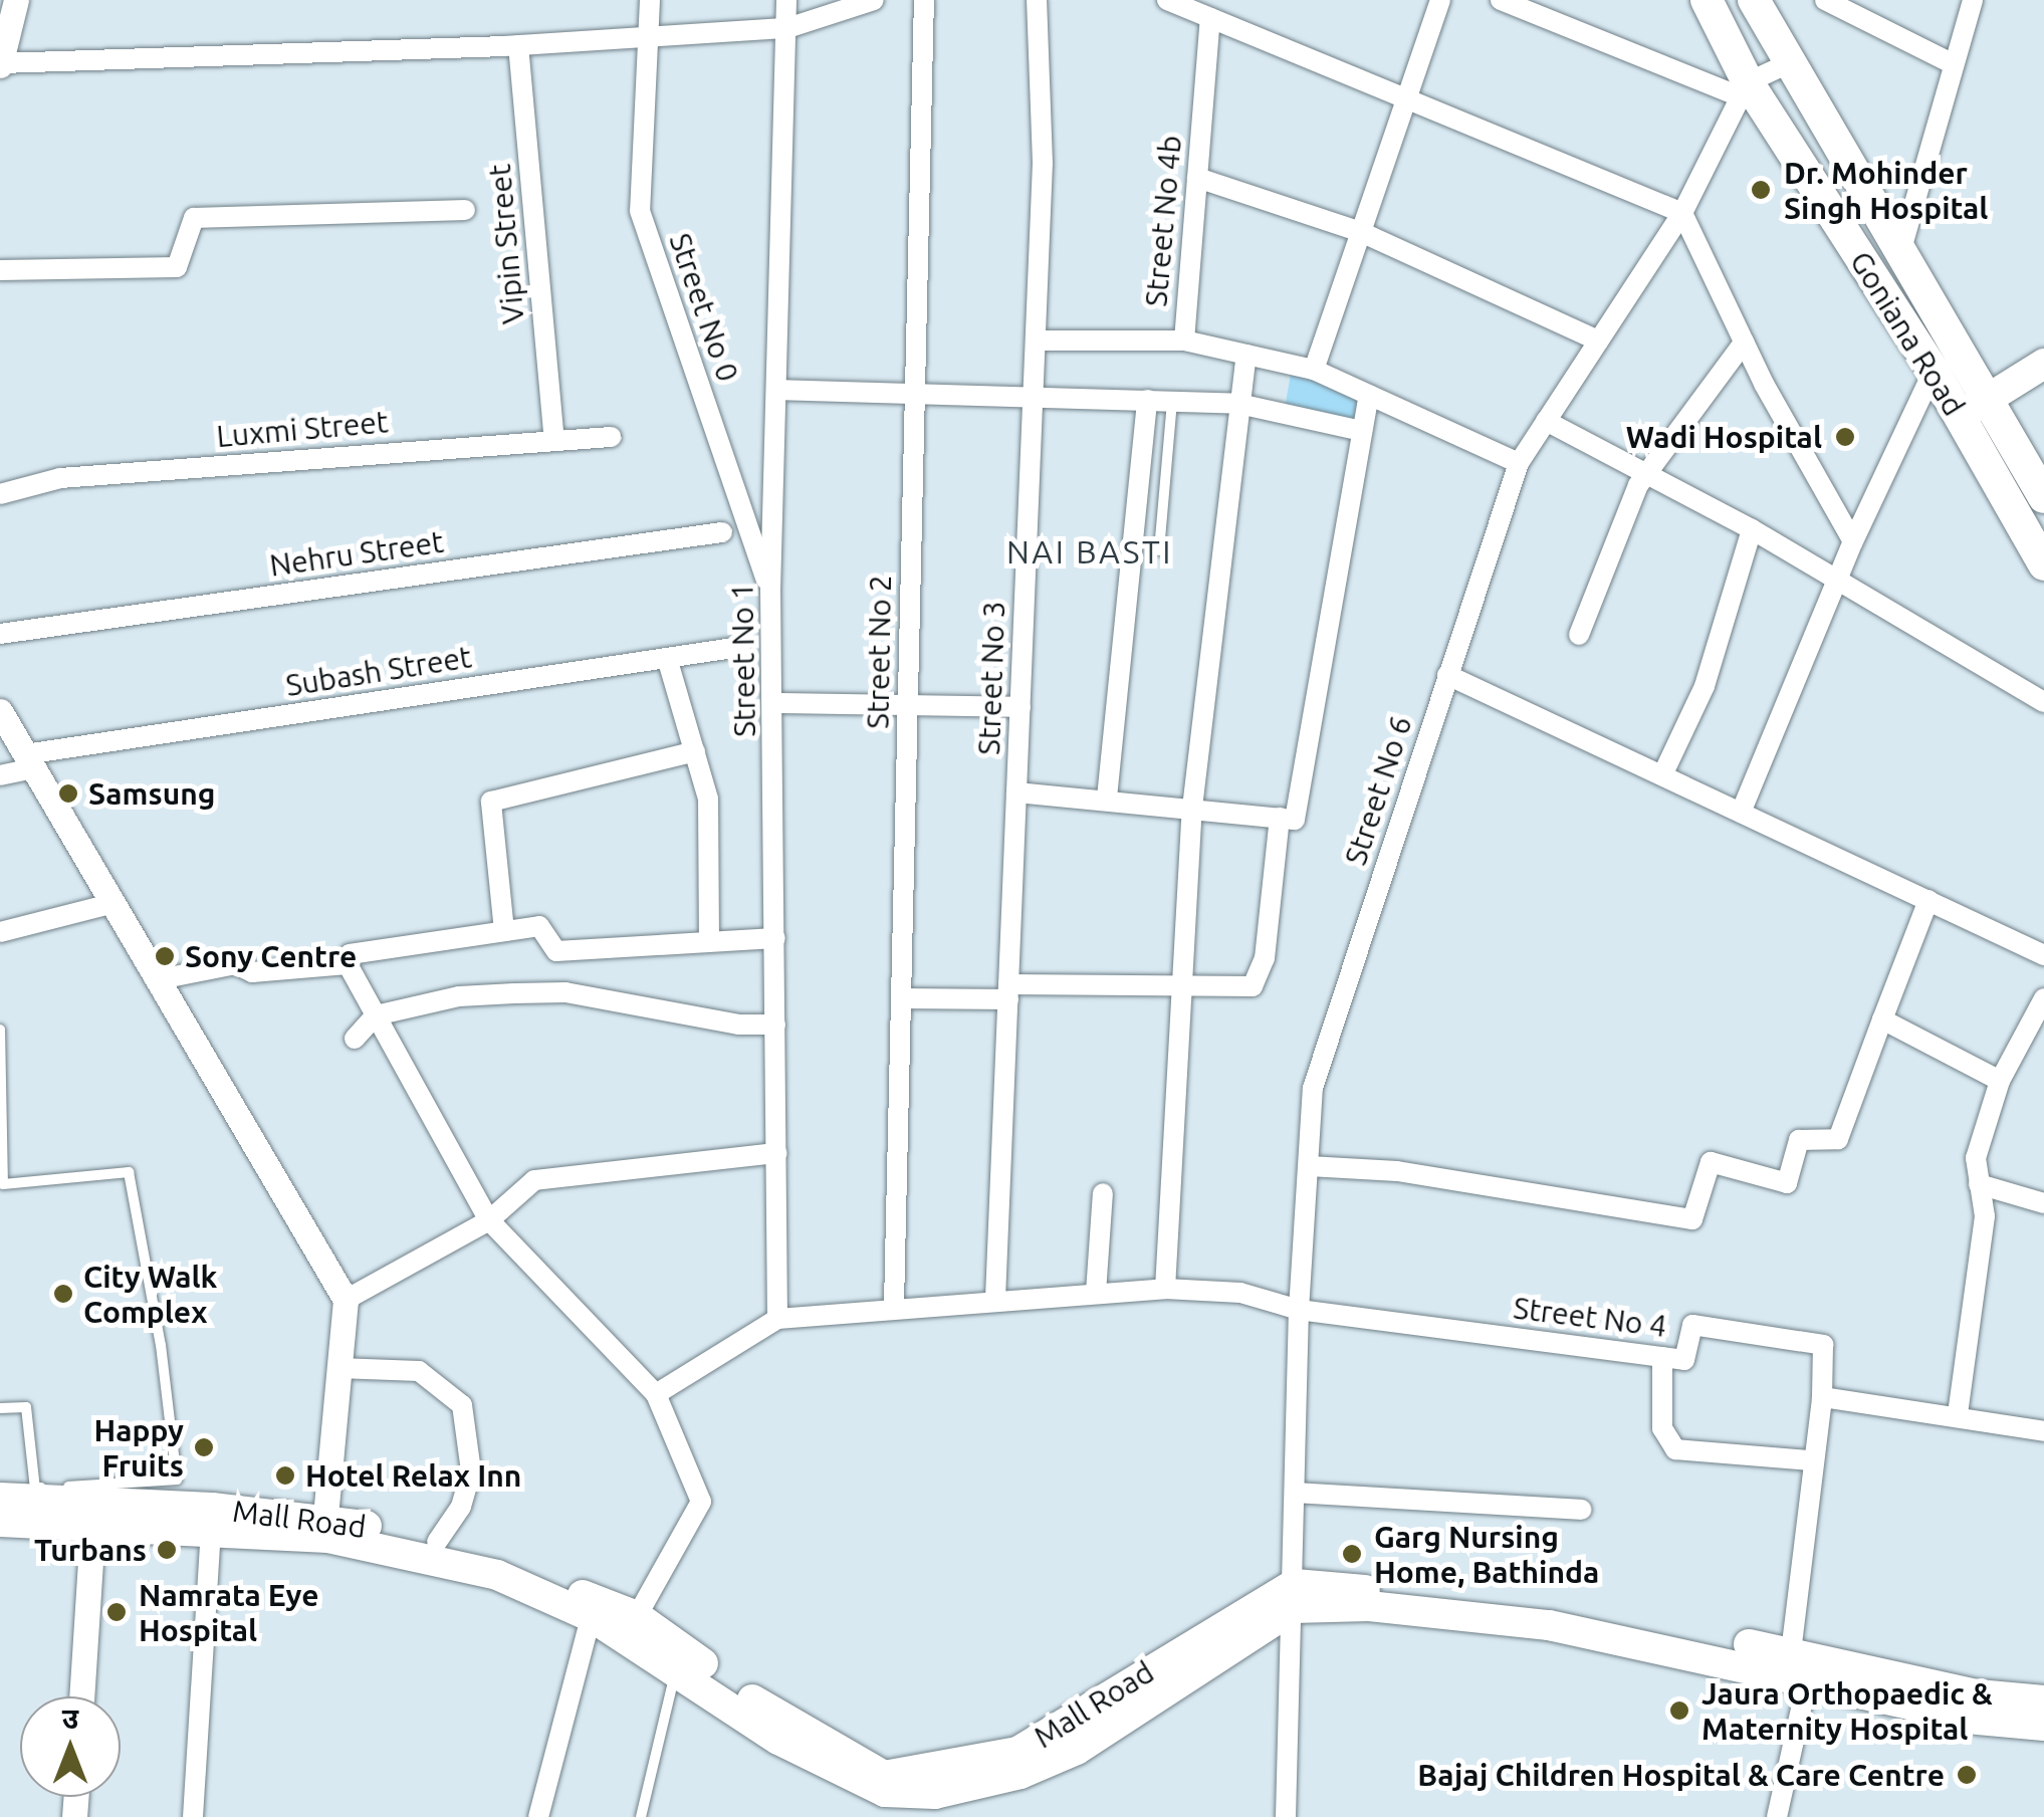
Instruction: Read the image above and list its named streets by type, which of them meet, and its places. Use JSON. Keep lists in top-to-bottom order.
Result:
{
  "streets": {
    "main road": ["Goniana Road", "Mall Road"],
    "street": [
      "Street No 4b",
      "Vipin Street",
      "Street No 0",
      "Luxmi Street",
      "Nehru Street",
      "Street No 2",
      "Street No 1",
      "Subash Street",
      "Street No 3",
      "Street No 6",
      "Street No 4"
    ]
  },
  "crossings": [
    ["Street No 4b", "Street No 3"],
    ["Vipin Street", "Luxmi Street"],
    ["Street No 0", "Street No 1"],
    ["Goniana Road", "Street No 6"],
    ["Street No 2", "Street No 4"],
    ["Street No 1", "Street No 4"],
    ["Street No 3", "Street No 4"],
    ["Street No 6", "Street No 4"],
    ["Street No 6", "Mall Road"]
  ],
  "districts": ["NAI BASTI"],
  "places": [
    "Dr. Mohinder Singh Hospital",
    "Wadi Hospital",
    "Samsung",
    "Sony Centre",
    "City Walk Complex",
    "Happy Fruits",
    "Hotel Relax Inn",
    "Turbans",
    "Garg Nursing Home, Bathinda",
    "Namrata Eye Hospital",
    "Jaura Orthopaedic & Maternity Hospital",
    "Bajaj Children Hospital & Care Centre"
  ],
  "north": "top"
}
